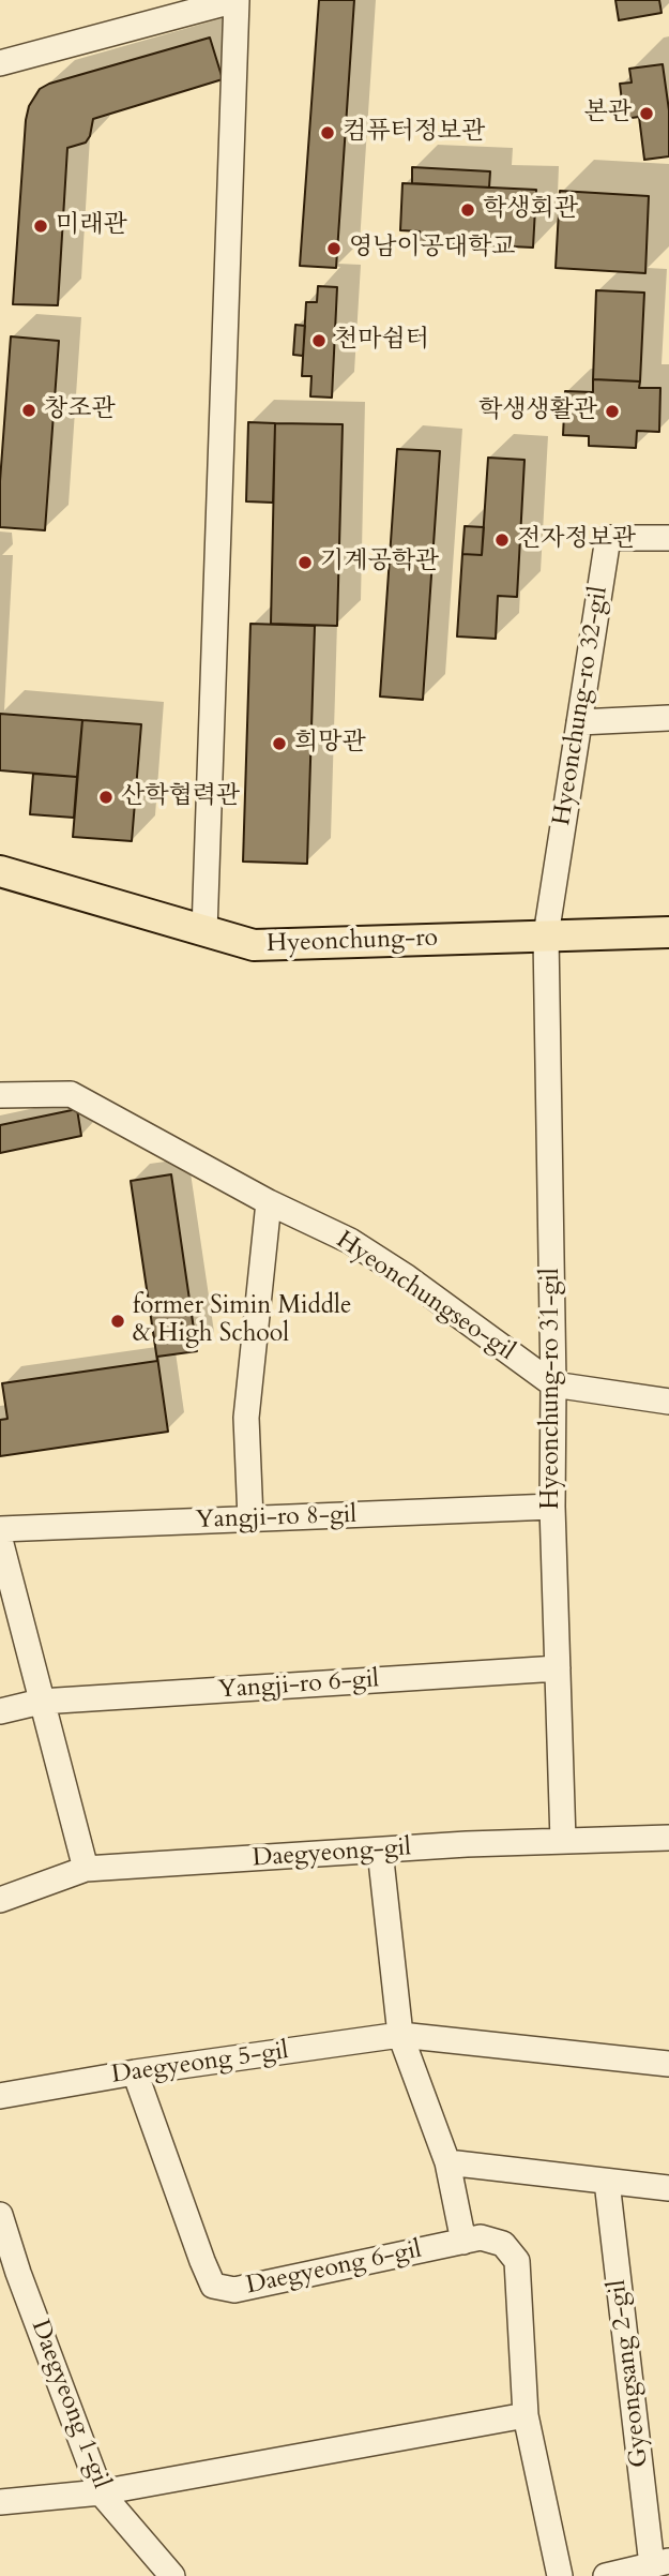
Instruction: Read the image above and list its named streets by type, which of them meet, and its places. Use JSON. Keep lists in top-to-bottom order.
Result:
{
  "streets": {
    "main road": ["Hyeonchung-ro"],
    "street": [
      "Hyeonchung-ro 32-gil",
      "Hyeonchungseo-gil",
      "Hyeonchung-ro 31-gil",
      "Yangji-ro 8-gil",
      "Yangji-ro 6-gil",
      "Daegyeong-gil",
      "Daegyeong 5-gil",
      "Daegyeong 6-gil",
      "Gyeongsang 2-gil",
      "Daegyeong 1-gil"
    ]
  },
  "crossings": [
    ["Hyeonchung-ro 32-gil", "Hyeonchung-ro"],
    ["Hyeonchung-ro 32-gil", "Hyeonchung-ro 31-gil"],
    ["Hyeonchung-ro", "Hyeonchung-ro 31-gil"],
    ["Hyeonchungseo-gil", "Hyeonchung-ro 31-gil"],
    ["Hyeonchung-ro 31-gil", "Yangji-ro 8-gil"],
    ["Hyeonchung-ro 31-gil", "Yangji-ro 6-gil"],
    ["Hyeonchung-ro 31-gil", "Daegyeong-gil"],
    ["Daegyeong 5-gil", "Daegyeong 6-gil"]
  ],
  "places": [
    "본관",
    "컴퓨터정보관",
    "학생회관",
    "미래관",
    "영남이공대학교",
    "천마쉼터",
    "창조관",
    "학생생활관",
    "전자정보관",
    "기계공학관",
    "희망관",
    "산학협력관",
    "former Simin Middle & High School"
  ]
}
